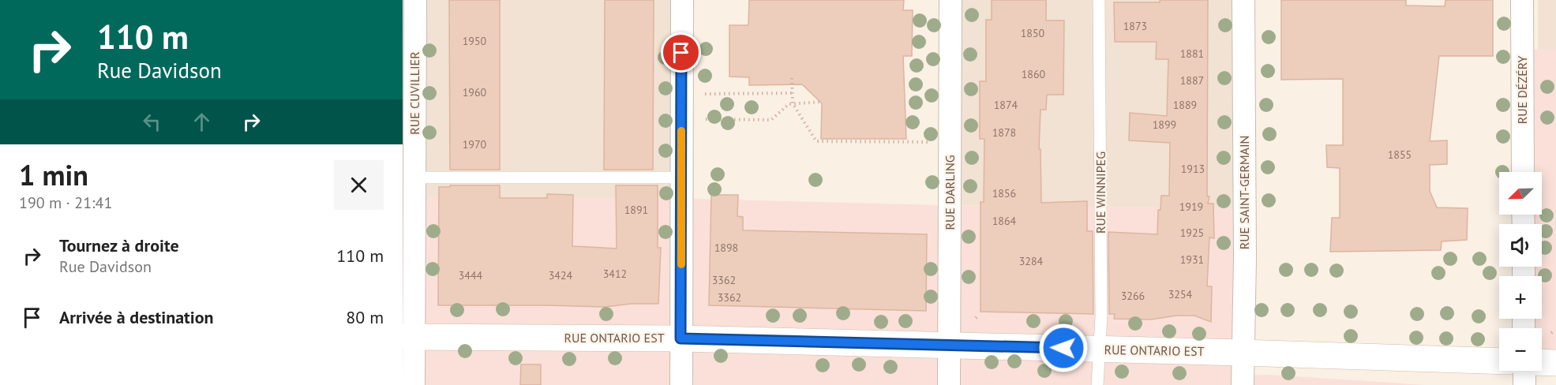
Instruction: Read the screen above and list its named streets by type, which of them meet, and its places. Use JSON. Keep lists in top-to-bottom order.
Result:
{
  "streets": {
    "main road": ["RUE ONTARIO EST"],
    "street": [
      "RUE DÉZÉRY",
      "RUE CUVILLIER",
      "RUE DARLING",
      "RUE SAINT-GERMAIN"
    ],
    "lane": ["RUE WINNIPEG"]
  },
  "crossings": [
    ["RUE CUVILLIER", "RUE ONTARIO EST"],
    ["RUE DARLING", "RUE ONTARIO EST"],
    ["RUE WINNIPEG", "RUE ONTARIO EST"],
    ["RUE SAINT-GERMAIN", "RUE ONTARIO EST"]
  ],
  "house_numbers": [
    "1873",
    "1850",
    "1950",
    "1881",
    "1860",
    "1887",
    "1960",
    "1874",
    "1889",
    "1899",
    "1878",
    "1970",
    "1855",
    "1913",
    "1856",
    "1919",
    "1891",
    "1864",
    "1925",
    "1898",
    "1931",
    "3284",
    "3412",
    "3444",
    "3424",
    "3362",
    "3254",
    "3266",
    "3362"
  ],
  "north": "bottom left",
  "page": {
    "turn": ["110 m", "Rue Davidson"],
    "heading": ["1 min", "190 m · 21:41"],
    "map_buttons": ["+", "−"],
    "list": [
      {
        "name": "Tournez à droite",
        "note": "Rue Davidson",
        "value": "110 m"
      },
      {
        "name": "Arrivée à destination",
        "value": "80 m"
      }
    ]
  }
}
